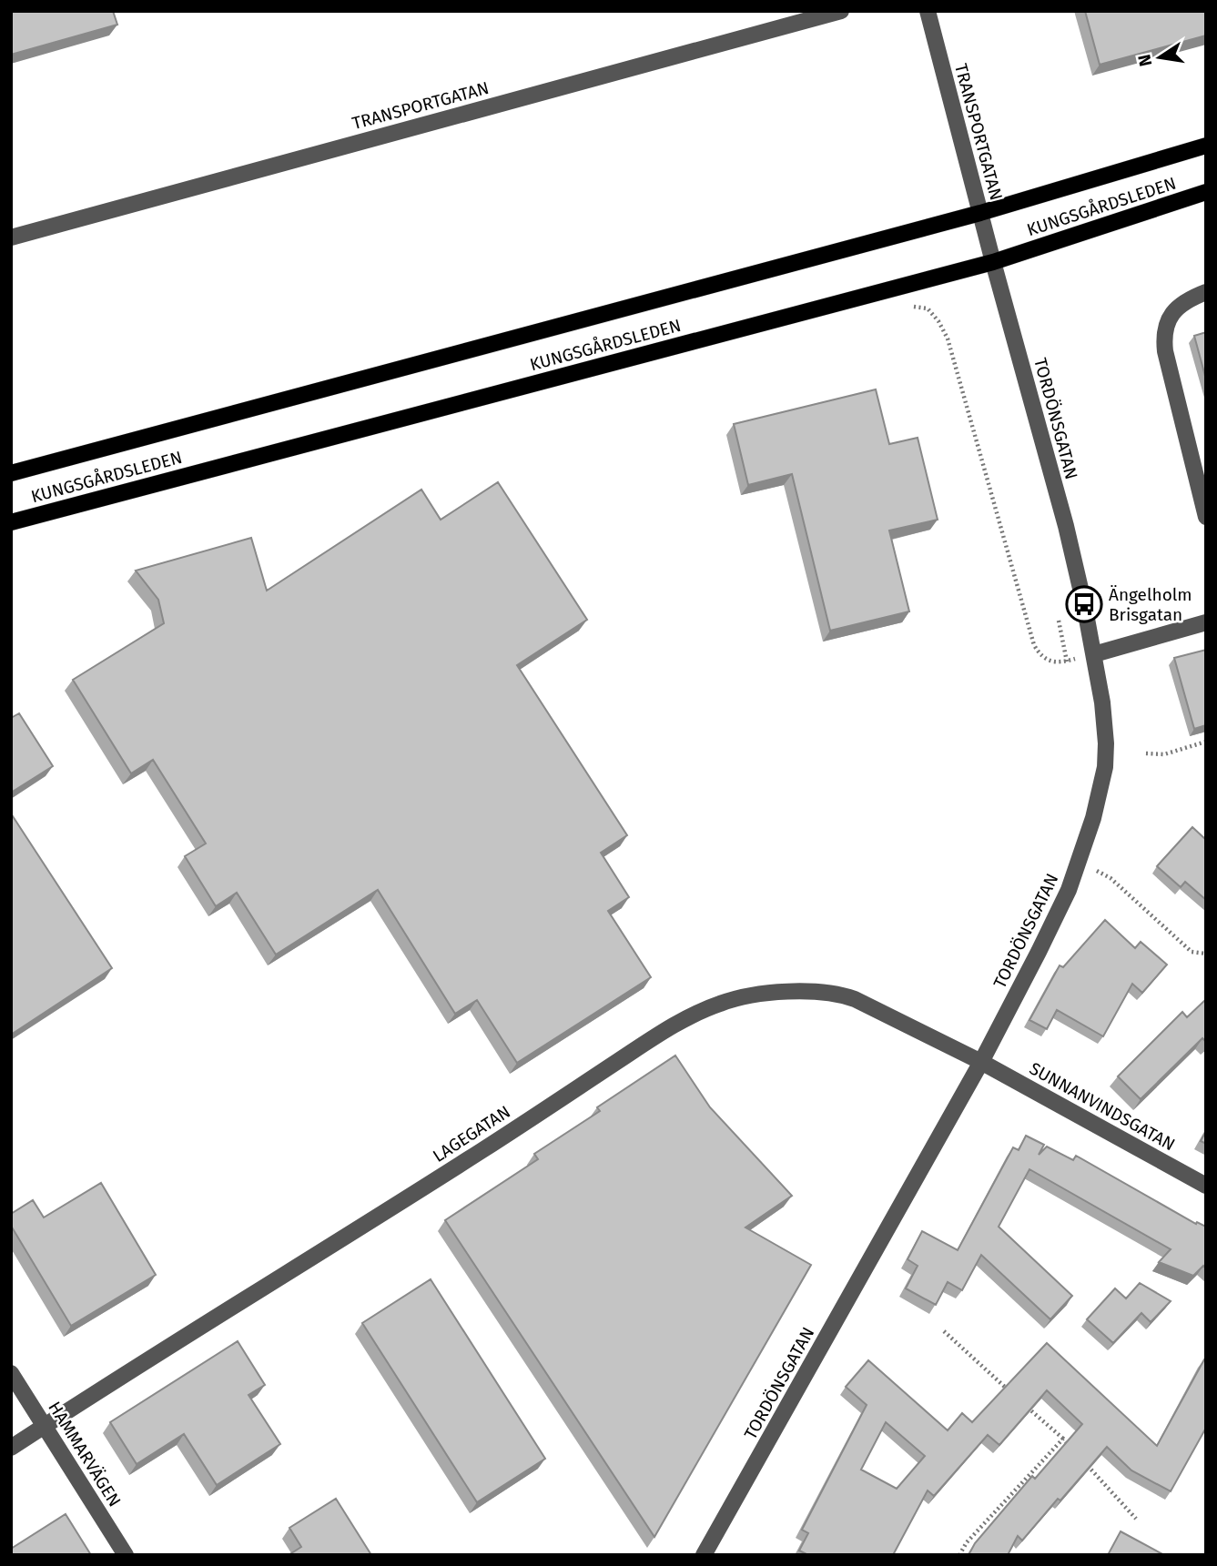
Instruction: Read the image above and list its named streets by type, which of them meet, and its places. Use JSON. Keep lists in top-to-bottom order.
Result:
{
  "streets": {
    "main road": ["KUNGSGÅRDSLEDEN"],
    "street": [
      "TRANSPORTGATAN",
      "TORDÖNSGATAN",
      "SUNNANVINDSGATAN",
      "LAGEGATAN",
      "HAMMARVÄGEN"
    ]
  },
  "crossings": [
    ["TRANSPORTGATAN", "KUNGSGÅRDSLEDEN"],
    ["TRANSPORTGATAN", "TORDÖNSGATAN"],
    ["KUNGSGÅRDSLEDEN", "TORDÖNSGATAN"],
    ["TORDÖNSGATAN", "SUNNANVINDSGATAN"],
    ["TORDÖNSGATAN", "LAGEGATAN"],
    ["SUNNANVINDSGATAN", "LAGEGATAN"],
    ["LAGEGATAN", "HAMMARVÄGEN"]
  ],
  "places": {
    "bus stop": ["Ängelholm Brisgatan"]
  },
  "north": "left"
}
